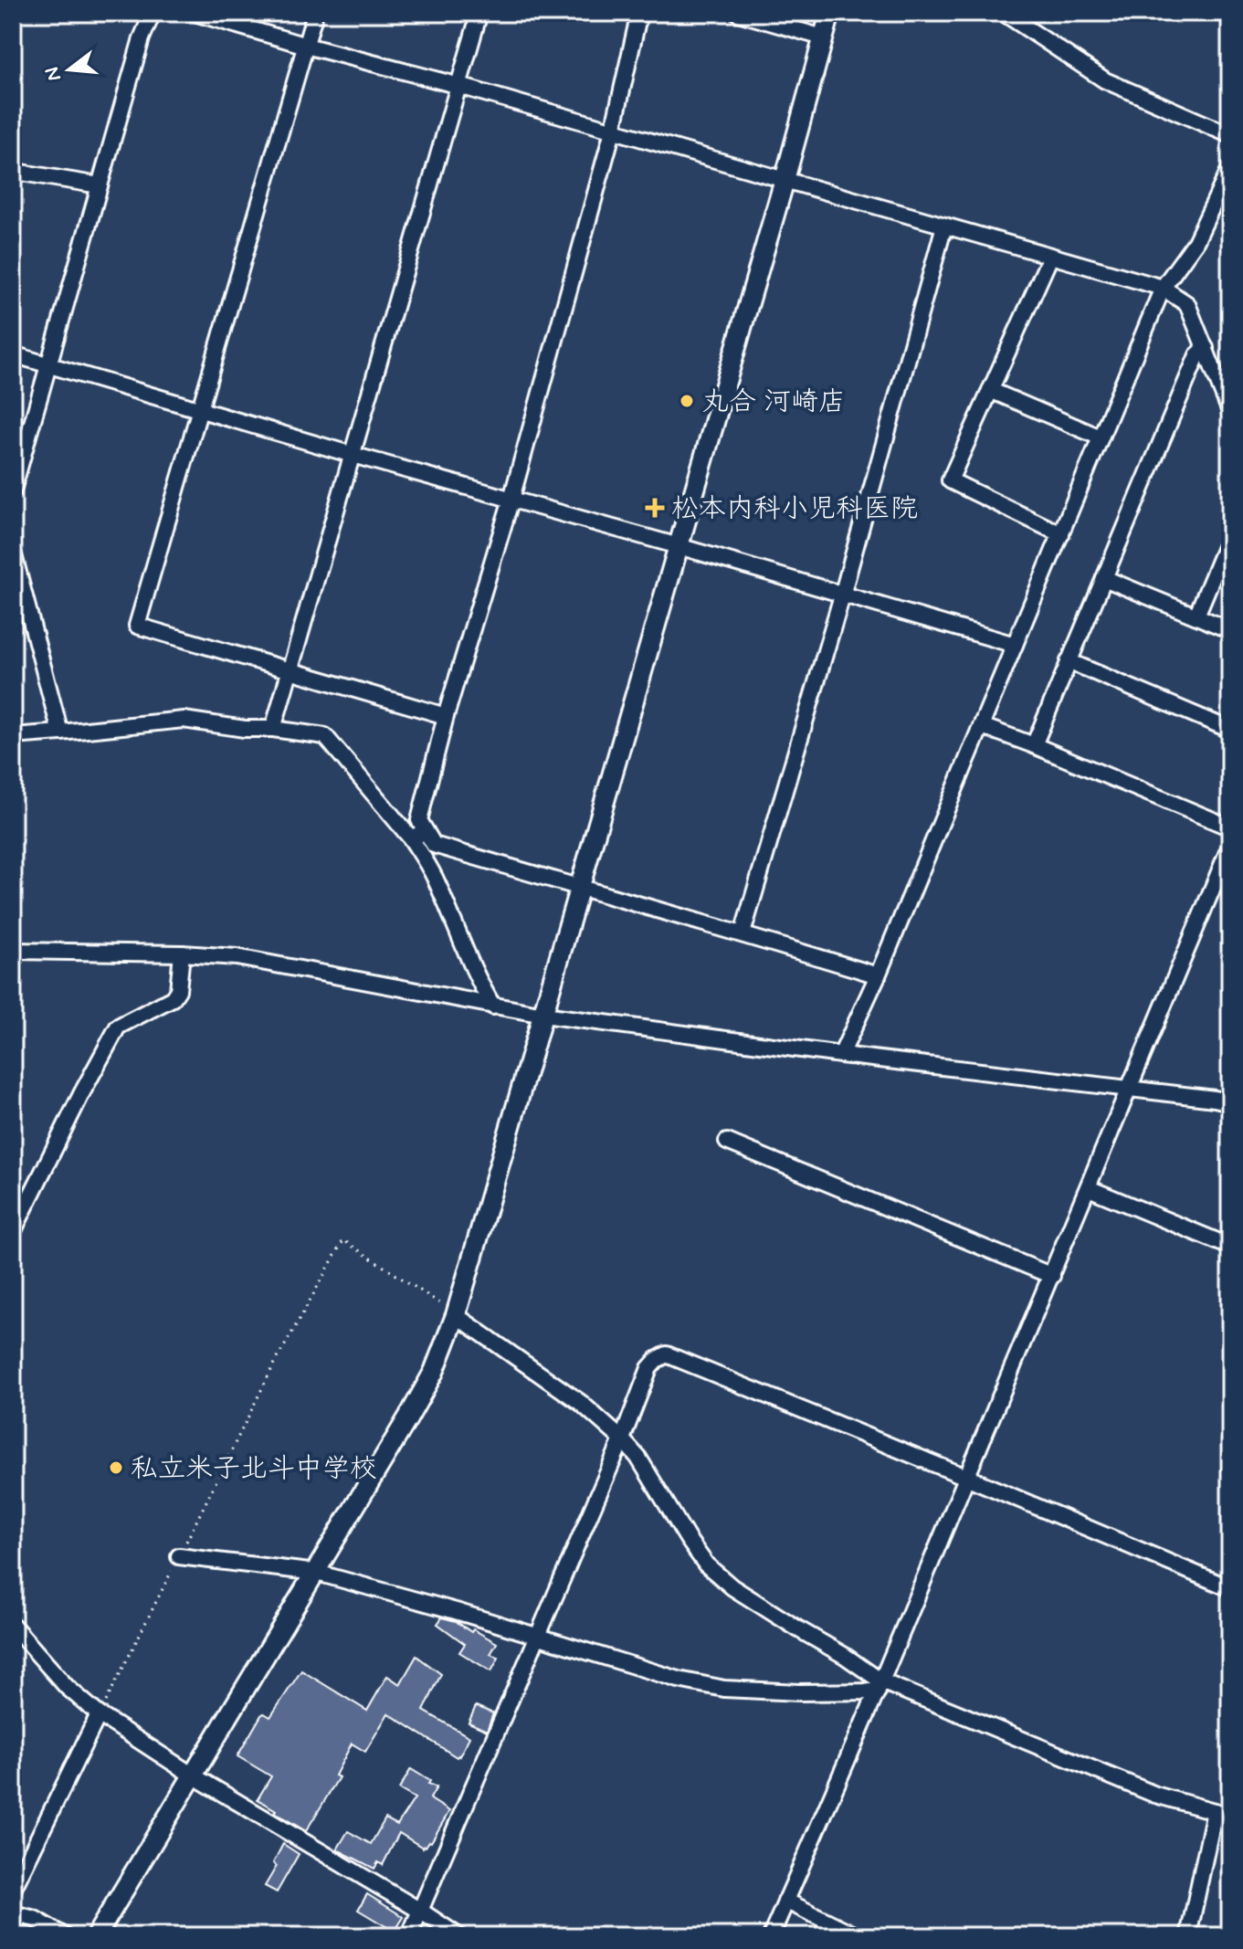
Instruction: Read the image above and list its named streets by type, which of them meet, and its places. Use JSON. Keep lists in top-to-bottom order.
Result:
{
  "places": {
    "other": ["丸合 河崎店", "私立米子北斗中学校"],
    "health": ["松本内科小児科医院"]
  },
  "north": "left"
}
